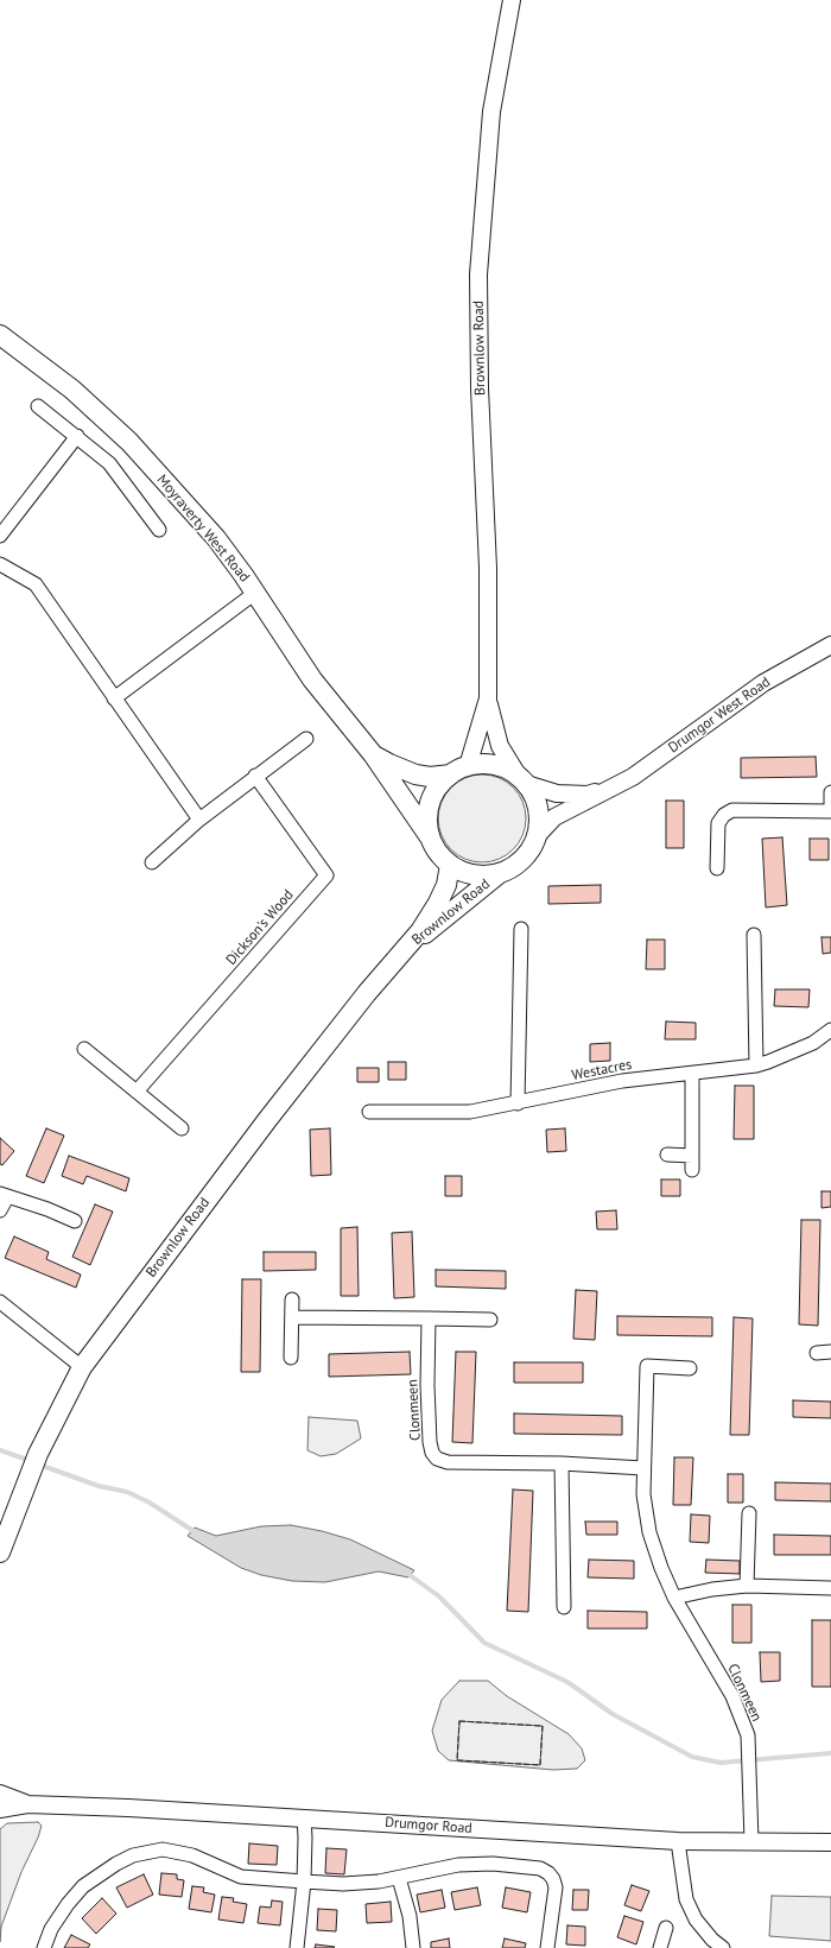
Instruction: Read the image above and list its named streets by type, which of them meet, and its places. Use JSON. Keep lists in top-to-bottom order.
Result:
{
  "streets": {
    "main road": ["Brownlow Road", "Moyraverty West Road"],
    "street": [
      "Drumgor West Road",
      "Dickson's Wood",
      "Westacres",
      "Clonmeen",
      "Drumgor Road"
    ]
  },
  "crossings": [
    ["Brownlow Road", "Moyraverty West Road"],
    ["Brownlow Road", "Drumgor West Road"],
    ["Moyraverty West Road", "Drumgor West Road"],
    ["Clonmeen", "Drumgor Road"]
  ]
}
